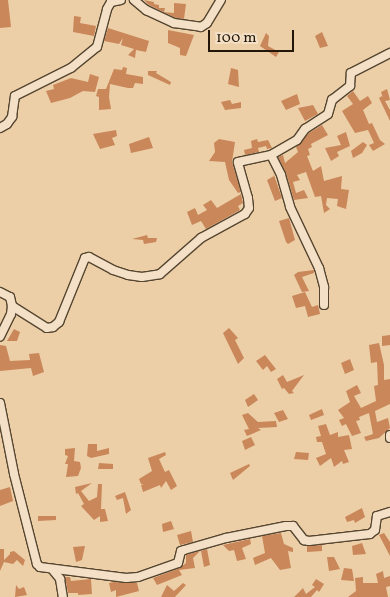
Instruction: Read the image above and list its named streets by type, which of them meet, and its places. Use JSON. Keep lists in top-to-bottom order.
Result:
{
  "scale_bar": "100 m"
}
